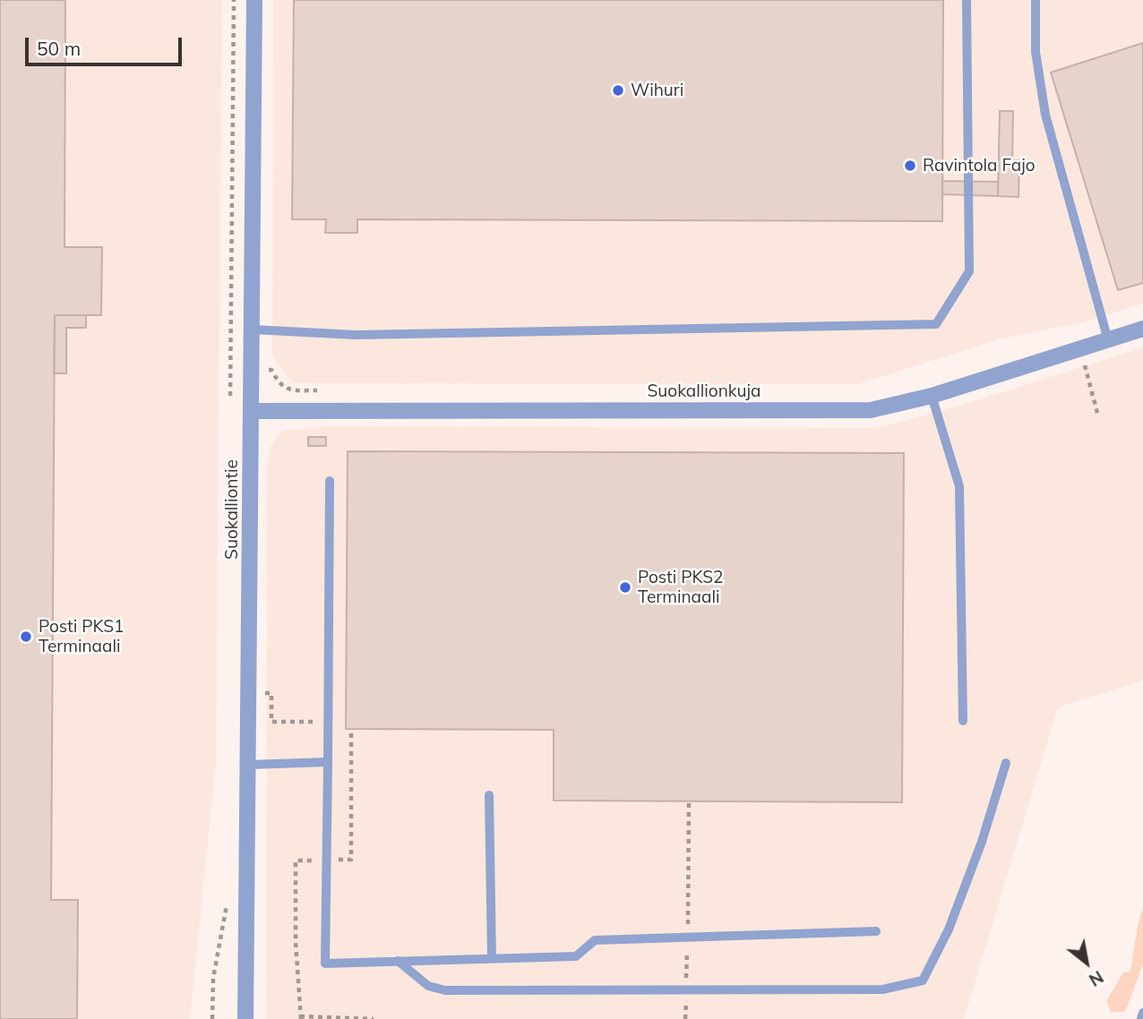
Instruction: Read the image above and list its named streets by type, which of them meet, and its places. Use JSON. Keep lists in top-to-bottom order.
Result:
{
  "streets": {
    "street": ["Suokallionkuja", "Suokalliontie"]
  },
  "crossings": [
    ["Suokallionkuja", "Suokalliontie"]
  ],
  "places": [
    "Wihuri",
    "Ravintola Fajo",
    "Posti PKS2 Terminaali",
    "Posti PKS1 Terminaali"
  ],
  "scale_bar": "50 m",
  "north": "bottom right"
}
